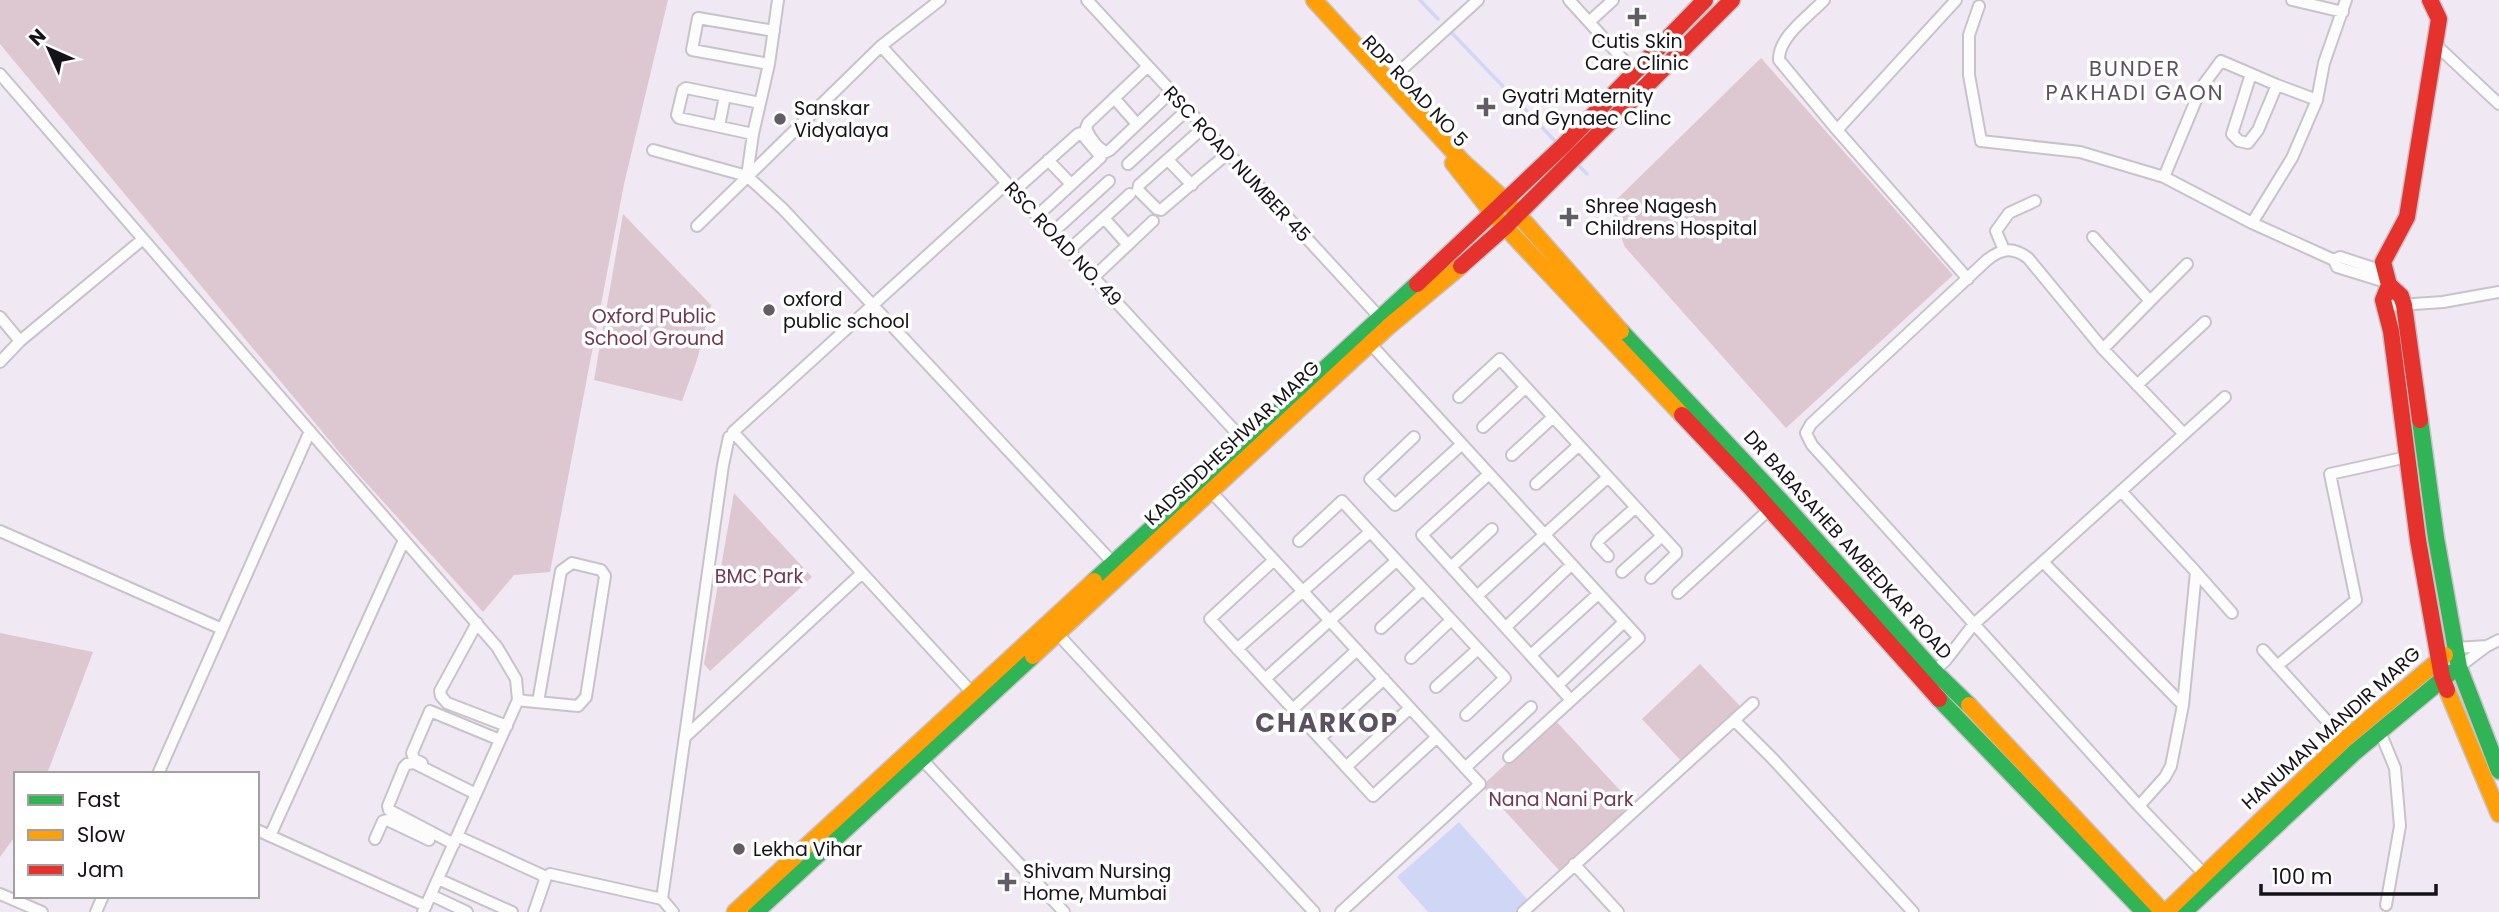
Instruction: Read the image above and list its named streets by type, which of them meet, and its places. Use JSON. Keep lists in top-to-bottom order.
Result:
{
  "streets": {
    "main road": [
      "RDP ROAD NO 5",
      "KADSIDDHESHWAR MARG",
      "DR BABASAHEB AMBEDKAR ROAD",
      "HANUMAN MANDIR MARG"
    ],
    "street": ["RSC ROAD NUMBER 45", "RSC ROAD NO. 49"]
  },
  "crossings": [
    ["RDP ROAD NO 5", "KADSIDDHESHWAR MARG"],
    ["RDP ROAD NO 5", "DR BABASAHEB AMBEDKAR ROAD"],
    ["RSC ROAD NUMBER 45", "KADSIDDHESHWAR MARG"],
    ["RSC ROAD NO. 49", "KADSIDDHESHWAR MARG"],
    ["KADSIDDHESHWAR MARG", "DR BABASAHEB AMBEDKAR ROAD"],
    ["DR BABASAHEB AMBEDKAR ROAD", "HANUMAN MANDIR MARG"]
  ],
  "districts": ["BUNDER PAKHADI GAON", "CHARKOP"],
  "parks": ["Oxford Public School Ground", "BMC Park", "Nana Nani Park"],
  "places": {
    "health": [
      "Cutis Skin Care Clinic",
      "Gyatri Maternity and Gynaec Clinc",
      "Shree Nagesh Childrens Hospital",
      "Shivam Nursing Home, Mumbai"
    ],
    "other": ["Sanskar Vidyalaya", "oxford public school", "Lekha Vihar"]
  },
  "legend": ["Fast", "Slow", "Jam"],
  "scale_bar": "100 m",
  "north": "top left"
}
